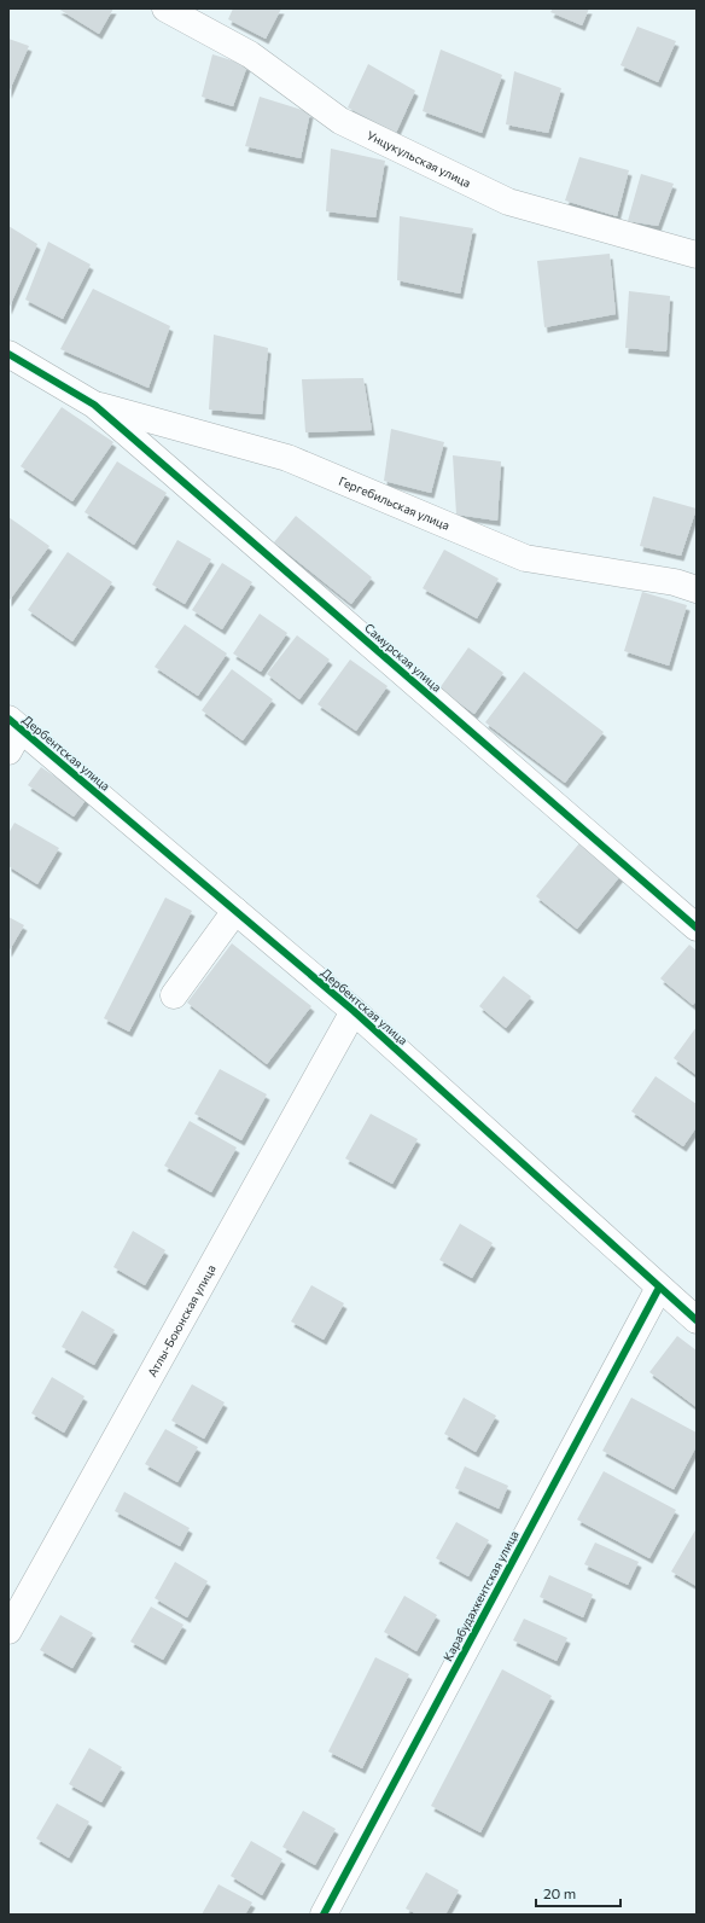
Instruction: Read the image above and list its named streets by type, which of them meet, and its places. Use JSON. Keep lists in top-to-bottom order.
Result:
{
  "streets": {
    "street": [
      "Унцукульская улица",
      "Гергебильская улица",
      "Самурская улица",
      "Дербентская улица",
      "Атлы-Боюнская улица",
      "Карабудахкентская улица"
    ]
  },
  "crossings": [
    ["Гергебильская улица", "Самурская улица"],
    ["Дербентская улица", "Атлы-Боюнская улица"],
    ["Дербентская улица", "Карабудахкентская улица"]
  ],
  "scale_bar": "20 m"
}
